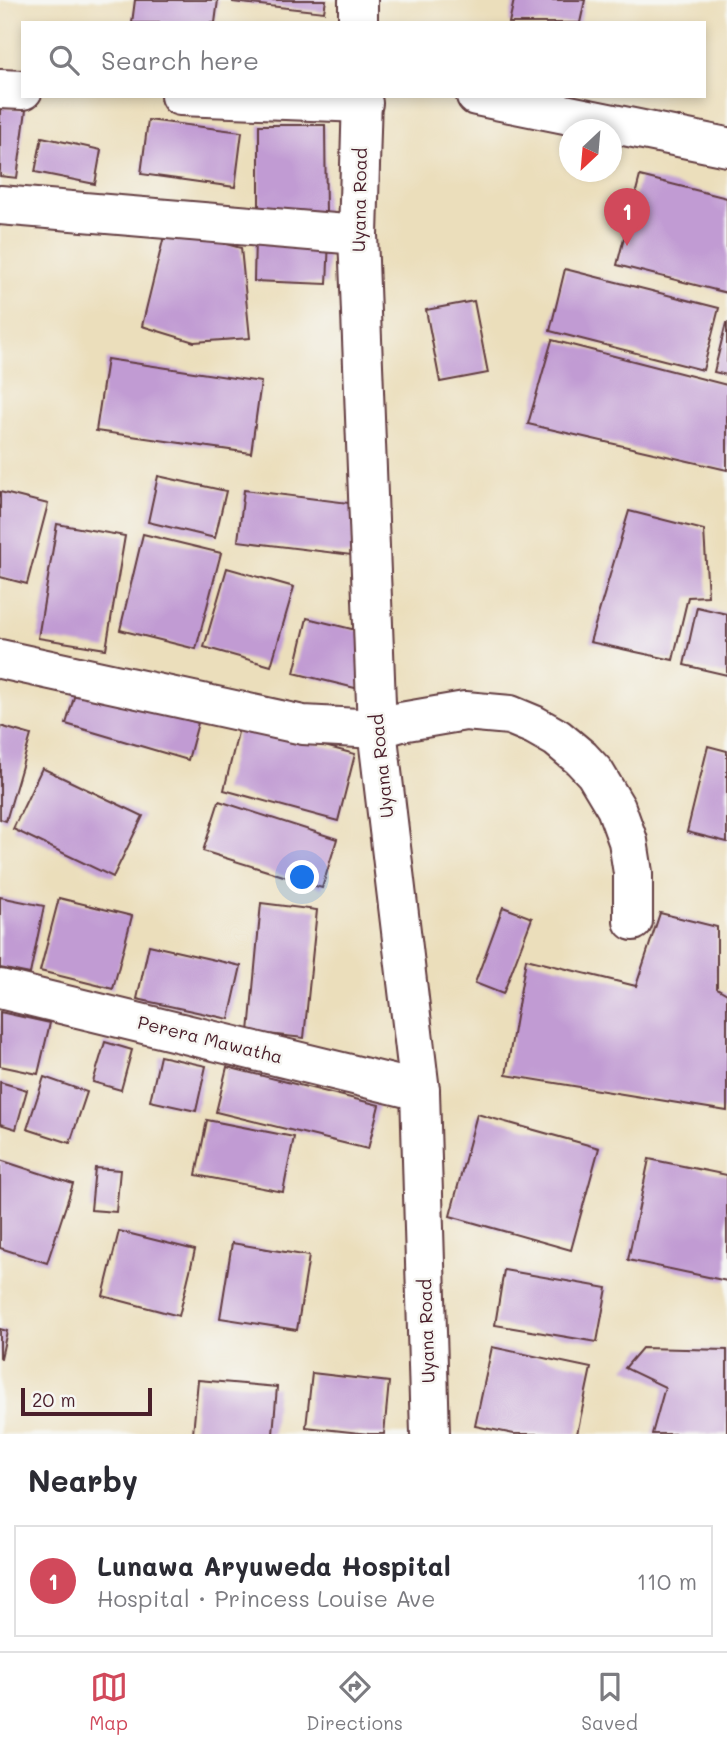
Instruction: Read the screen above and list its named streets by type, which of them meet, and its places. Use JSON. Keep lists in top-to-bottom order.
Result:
{
  "streets": {
    "street": ["Uyana Road", "Perera Mawatha"]
  },
  "crossings": [
    ["Uyana Road", "Perera Mawatha"]
  ],
  "scale_bar": "20 m",
  "north": "bottom left",
  "page": {
    "search": "Search here",
    "pins": "1",
    "scale": "20 m",
    "heading": "Nearby",
    "list": [
      {
        "mark": "1",
        "name": "Lunawa Aryuweda Hospital",
        "note": "Hospital · Princess Louise Ave",
        "value": "110 m"
      }
    ],
    "nav": ["Map", "Directions", "Saved"]
  }
}
